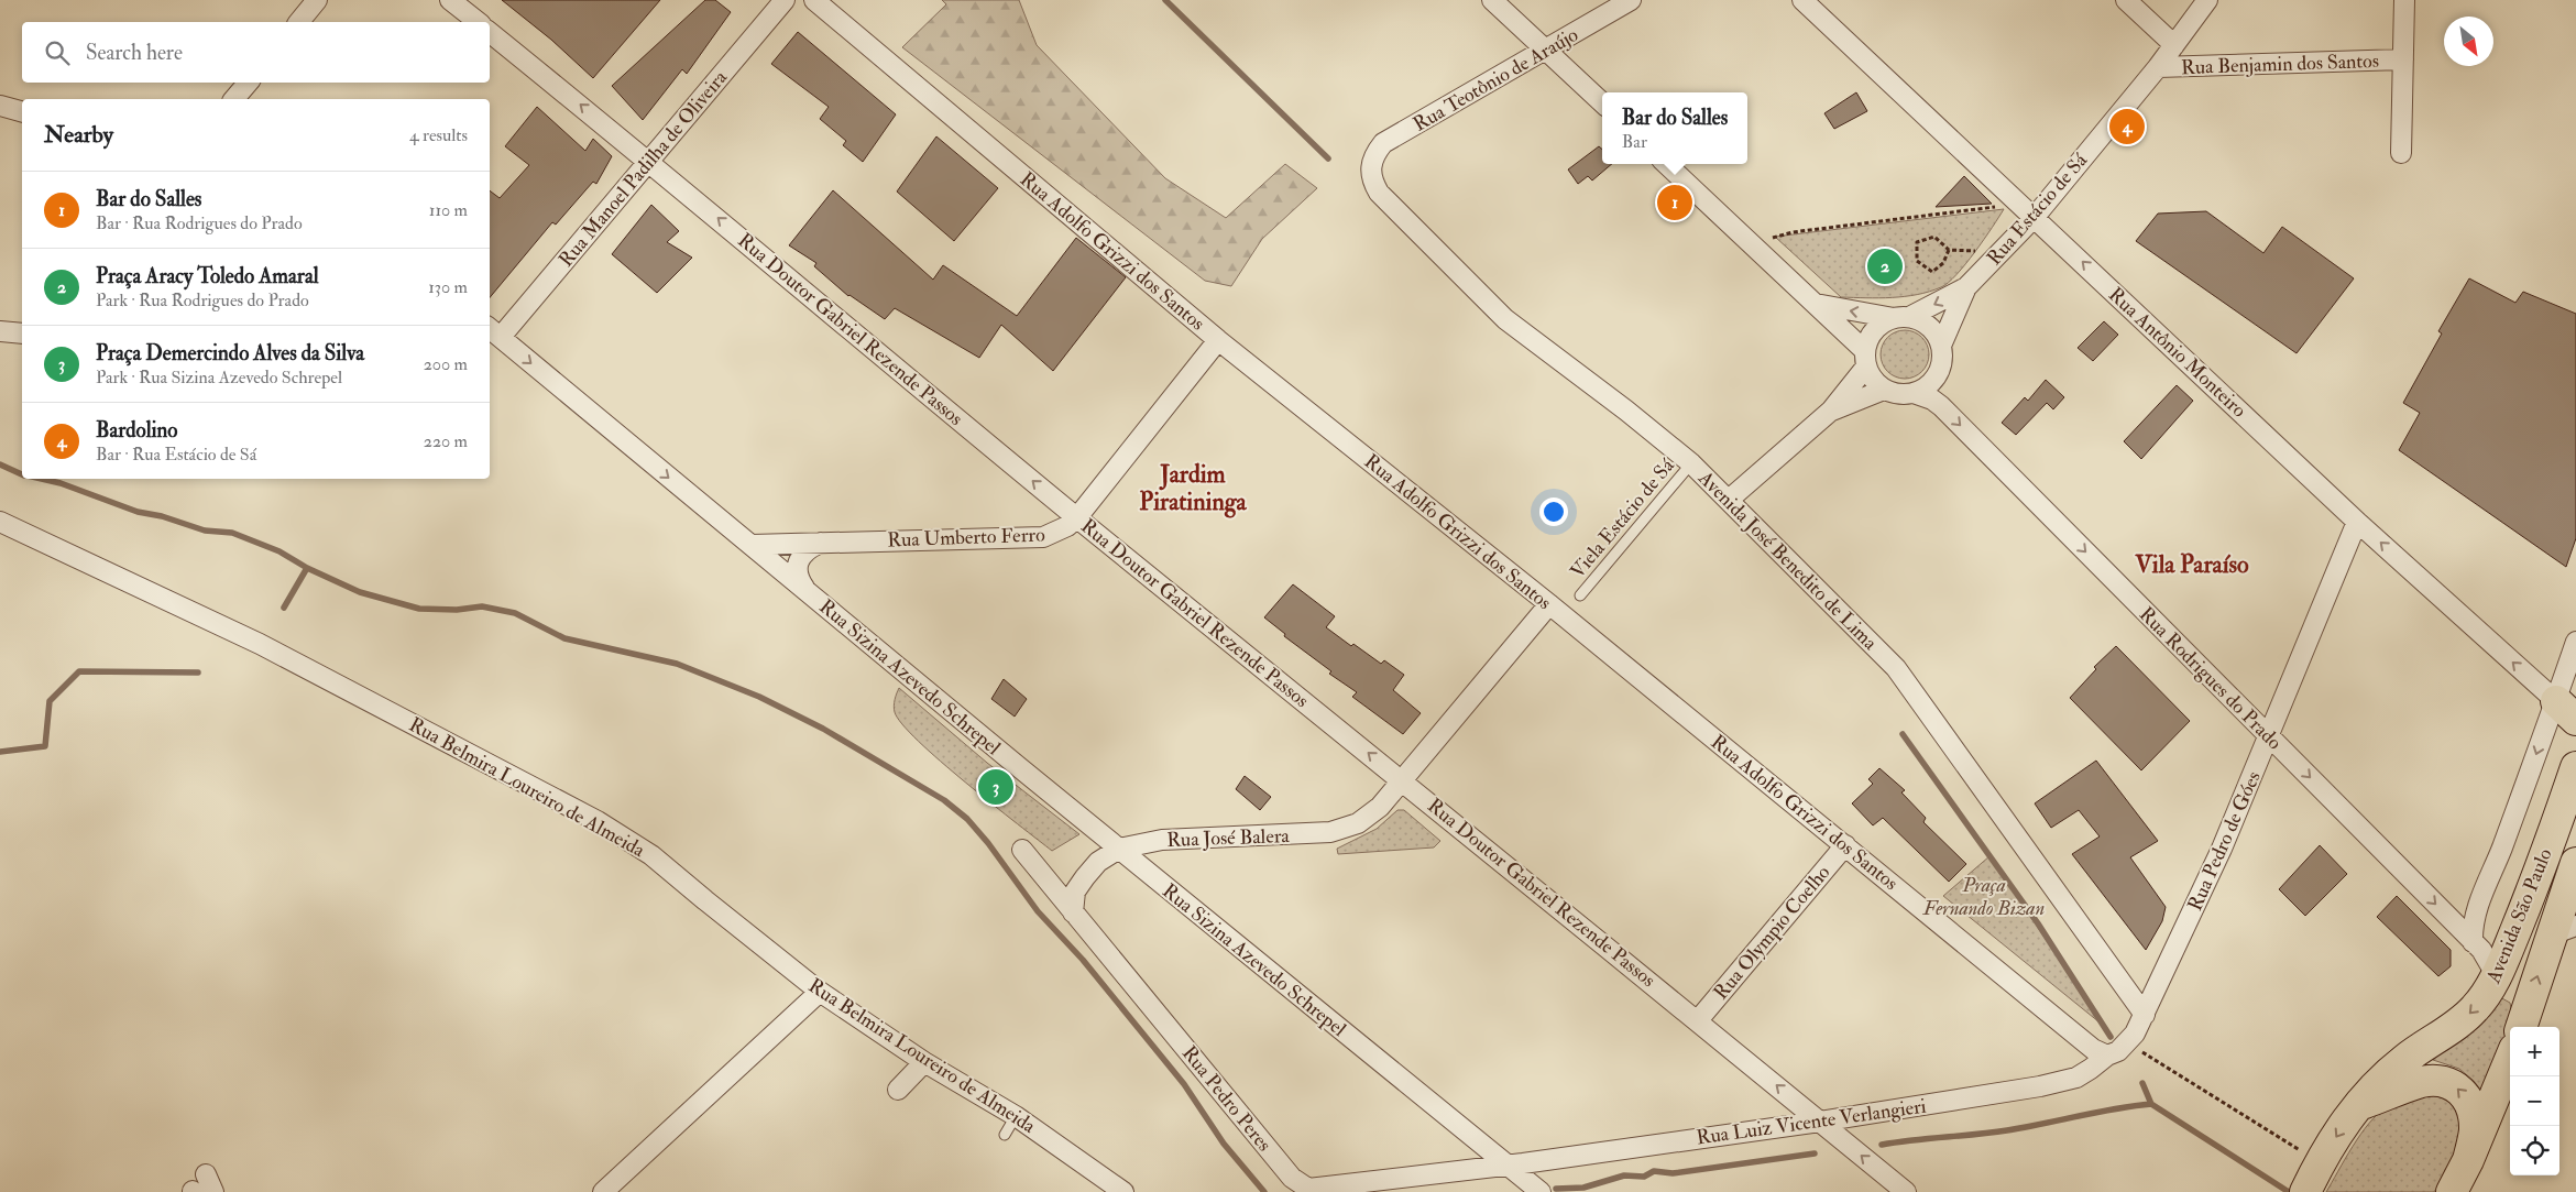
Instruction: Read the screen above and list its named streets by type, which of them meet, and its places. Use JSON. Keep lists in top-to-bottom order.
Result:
{
  "streets": {
    "main road": ["Avenida São Paulo"],
    "street": [
      "Rua Benjamin dos Santos",
      "Rua Teotônio de Araújo",
      "Rua Manoel Padilha de Oliveira",
      "Rua Estácio de Sá",
      "Rua Adolfo Grizzi dos Santos",
      "Rua Doutor Gabriel Rezende Passos",
      "Rua Antônio Monteiro",
      "Rua Umberto Ferro",
      "Avenida José Benedito de Lima",
      "Rua Sizina Azevedo Schrepel",
      "Rua Rodrigues do Prado",
      "Rua Belmira Loureiro de Almeida",
      "Rua José Balera",
      "Rua Pedro de Góes",
      "Rua Olympio Coelho",
      "Rua Pedro Peres",
      "Rua Luiz Vicente Verlangieri"
    ],
    "lane": ["Viela Estácio de Sá"]
  },
  "crossings": [
    ["Rua Benjamin dos Santos", "Rua Estácio de Sá"],
    ["Rua Teotônio de Araújo", "Avenida José Benedito de Lima"],
    ["Rua Manoel Padilha de Oliveira", "Rua Doutor Gabriel Rezende Passos"],
    ["Rua Manoel Padilha de Oliveira", "Rua Sizina Azevedo Schrepel"],
    ["Rua Estácio de Sá", "Rua Antônio Monteiro"],
    ["Rua Estácio de Sá", "Rua Rodrigues do Prado"],
    ["Rua Adolfo Grizzi dos Santos", "Rua Umberto Ferro"],
    ["Rua Adolfo Grizzi dos Santos", "Rua José Balera"],
    ["Rua Adolfo Grizzi dos Santos", "Rua Pedro de Góes"],
    ["Rua Adolfo Grizzi dos Santos", "Rua Olympio Coelho"],
    ["Rua Adolfo Grizzi dos Santos", "Rua Luiz Vicente Verlangieri"],
    ["Rua Doutor Gabriel Rezende Passos", "Rua Umberto Ferro"],
    ["Rua Doutor Gabriel Rezende Passos", "Rua José Balera"],
    ["Rua Doutor Gabriel Rezende Passos", "Rua Olympio Coelho"],
    ["Rua Doutor Gabriel Rezende Passos", "Rua Luiz Vicente Verlangieri"],
    ["Rua Antônio Monteiro", "Rua Pedro de Góes"],
    ["Rua Antônio Monteiro", "Avenida São Paulo"],
    ["Viela Estácio de Sá", "Avenida José Benedito de Lima"],
    ["Rua Umberto Ferro", "Rua Sizina Azevedo Schrepel"],
    ["Avenida José Benedito de Lima", "Rua Pedro de Góes"],
    ["Rua Sizina Azevedo Schrepel", "Rua José Balera"],
    ["Rua Sizina Azevedo Schrepel", "Rua Pedro Peres"],
    ["Rua Sizina Azevedo Schrepel", "Rua Luiz Vicente Verlangieri"],
    ["Rua Rodrigues do Prado", "Rua Pedro de Góes"],
    ["Rua Rodrigues do Prado", "Avenida São Paulo"],
    ["Rua José Balera", "Rua Pedro Peres"],
    ["Rua Pedro de Góes", "Rua Luiz Vicente Verlangieri"],
    ["Rua Pedro Peres", "Rua Luiz Vicente Verlangieri"]
  ],
  "one_way": ["Rua Doutor Gabriel Rezende Passos", "Rua Antônio Monteiro", "Rua Rodrigues do Prado"],
  "districts": ["Jardim Piratininga", "Vila Paraíso"],
  "parks": ["Praça Fernando Bizan"],
  "north": "bottom right",
  "page": {
    "search": "Search here",
    "popup": ["Bar do Salles", "Bar"],
    "heading": ["Nearby", "4 results"],
    "pins": [
      "4",
      "1",
      "2",
      "3"
    ],
    "list": [
      {
        "mark": "1",
        "name": "Bar do Salles",
        "note": "Bar · Rua Rodrigues do Prado",
        "value": "110 m"
      },
      {
        "mark": "2",
        "name": "Praça Aracy Toledo Amaral",
        "note": "Park · Rua Rodrigues do Prado",
        "value": "130 m"
      },
      {
        "mark": "3",
        "name": "Praça Demercindo Alves da Silva",
        "note": "Park · Rua Sizina Azevedo Schrepel",
        "value": "200 m"
      },
      {
        "mark": "4",
        "name": "Bardolino",
        "note": "Bar · Rua Estácio de Sá",
        "value": "220 m"
      }
    ],
    "map_buttons": ["+", "−"]
  }
}
